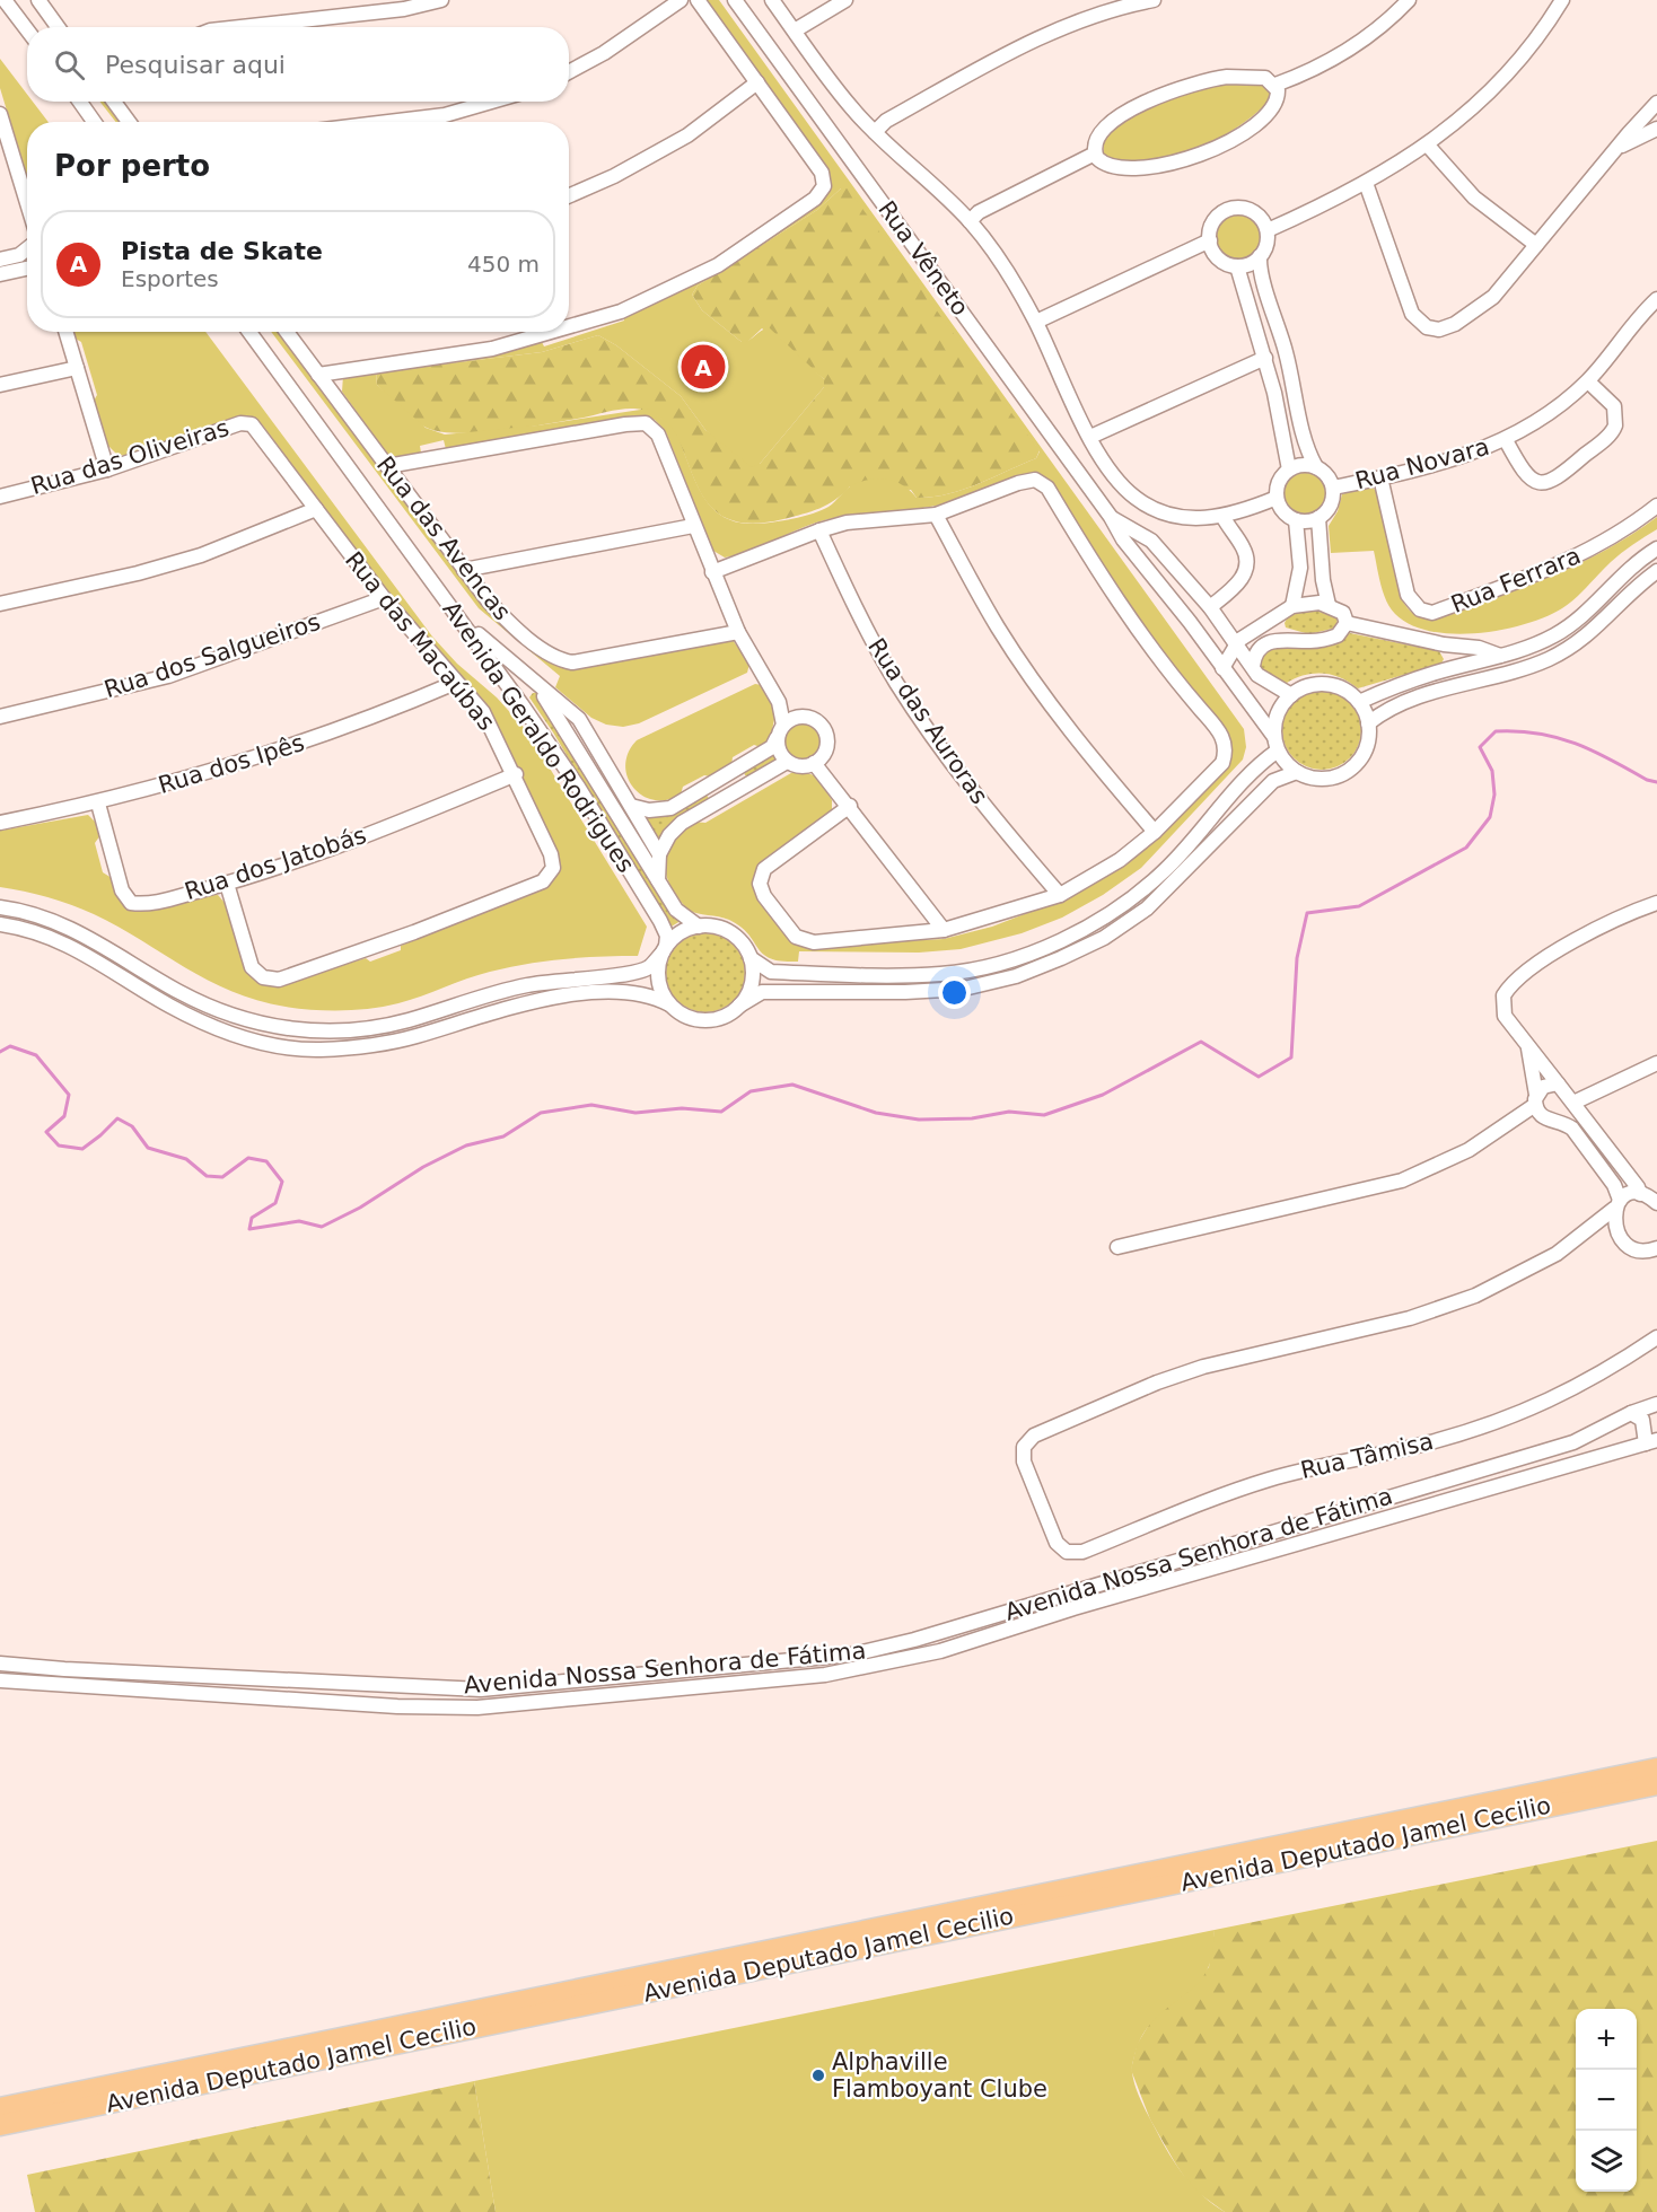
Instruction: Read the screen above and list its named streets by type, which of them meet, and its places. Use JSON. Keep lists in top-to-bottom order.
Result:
{
  "streets": {
    "highway": ["Avenida Deputado Jamel Cecilio"],
    "street": [
      "Rua Vêneto",
      "Rua das Oliveiras",
      "Rua Novara",
      "Rua das Avencas",
      "Rua Ferrara",
      "Rua das Macaúbas",
      "Rua dos Salgueiros",
      "Rua das Auroras",
      "Avenida Geraldo Rodrigues",
      "Rua dos Ipês",
      "Rua dos Jatobás",
      "Rua Tâmisa",
      "Avenida Nossa Senhora de Fátima"
    ]
  },
  "crossings": [
    ["Rua das Oliveiras", "Rua das Macaúbas"],
    ["Rua Novara", "Rua Ferrara"],
    ["Rua das Avencas", "Avenida Geraldo Rodrigues"],
    ["Rua das Macaúbas", "Rua dos Salgueiros"],
    ["Rua das Macaúbas", "Rua dos Ipês"],
    ["Rua das Macaúbas", "Rua dos Jatobás"],
    ["Rua dos Ipês", "Rua dos Jatobás"]
  ],
  "places": ["Alphaville Flamboyant Clube"],
  "page": {
    "search": "Pesquisar aqui",
    "heading": "Por perto",
    "list": [
      {
        "mark": "A",
        "name": "Pista de Skate",
        "note": "Esportes",
        "value": "450 m"
      }
    ],
    "pins": "A",
    "map_buttons": ["+", "−"]
  }
}
